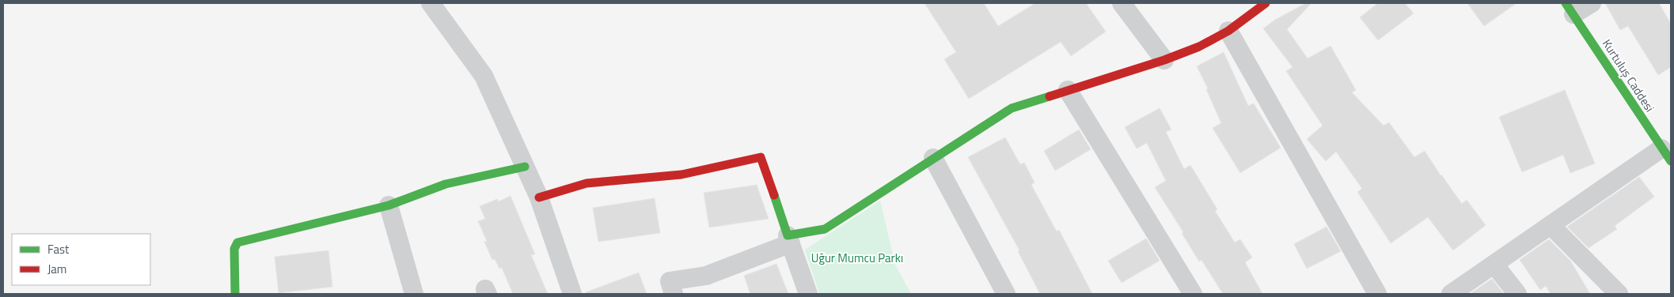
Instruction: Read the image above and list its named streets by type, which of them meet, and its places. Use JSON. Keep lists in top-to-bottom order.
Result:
{
  "streets": {
    "street": ["Kurtuluş Caddesi"]
  },
  "parks": ["Uğur Mumcu Parkı"],
  "legend": ["Fast", "Jam"]
}
